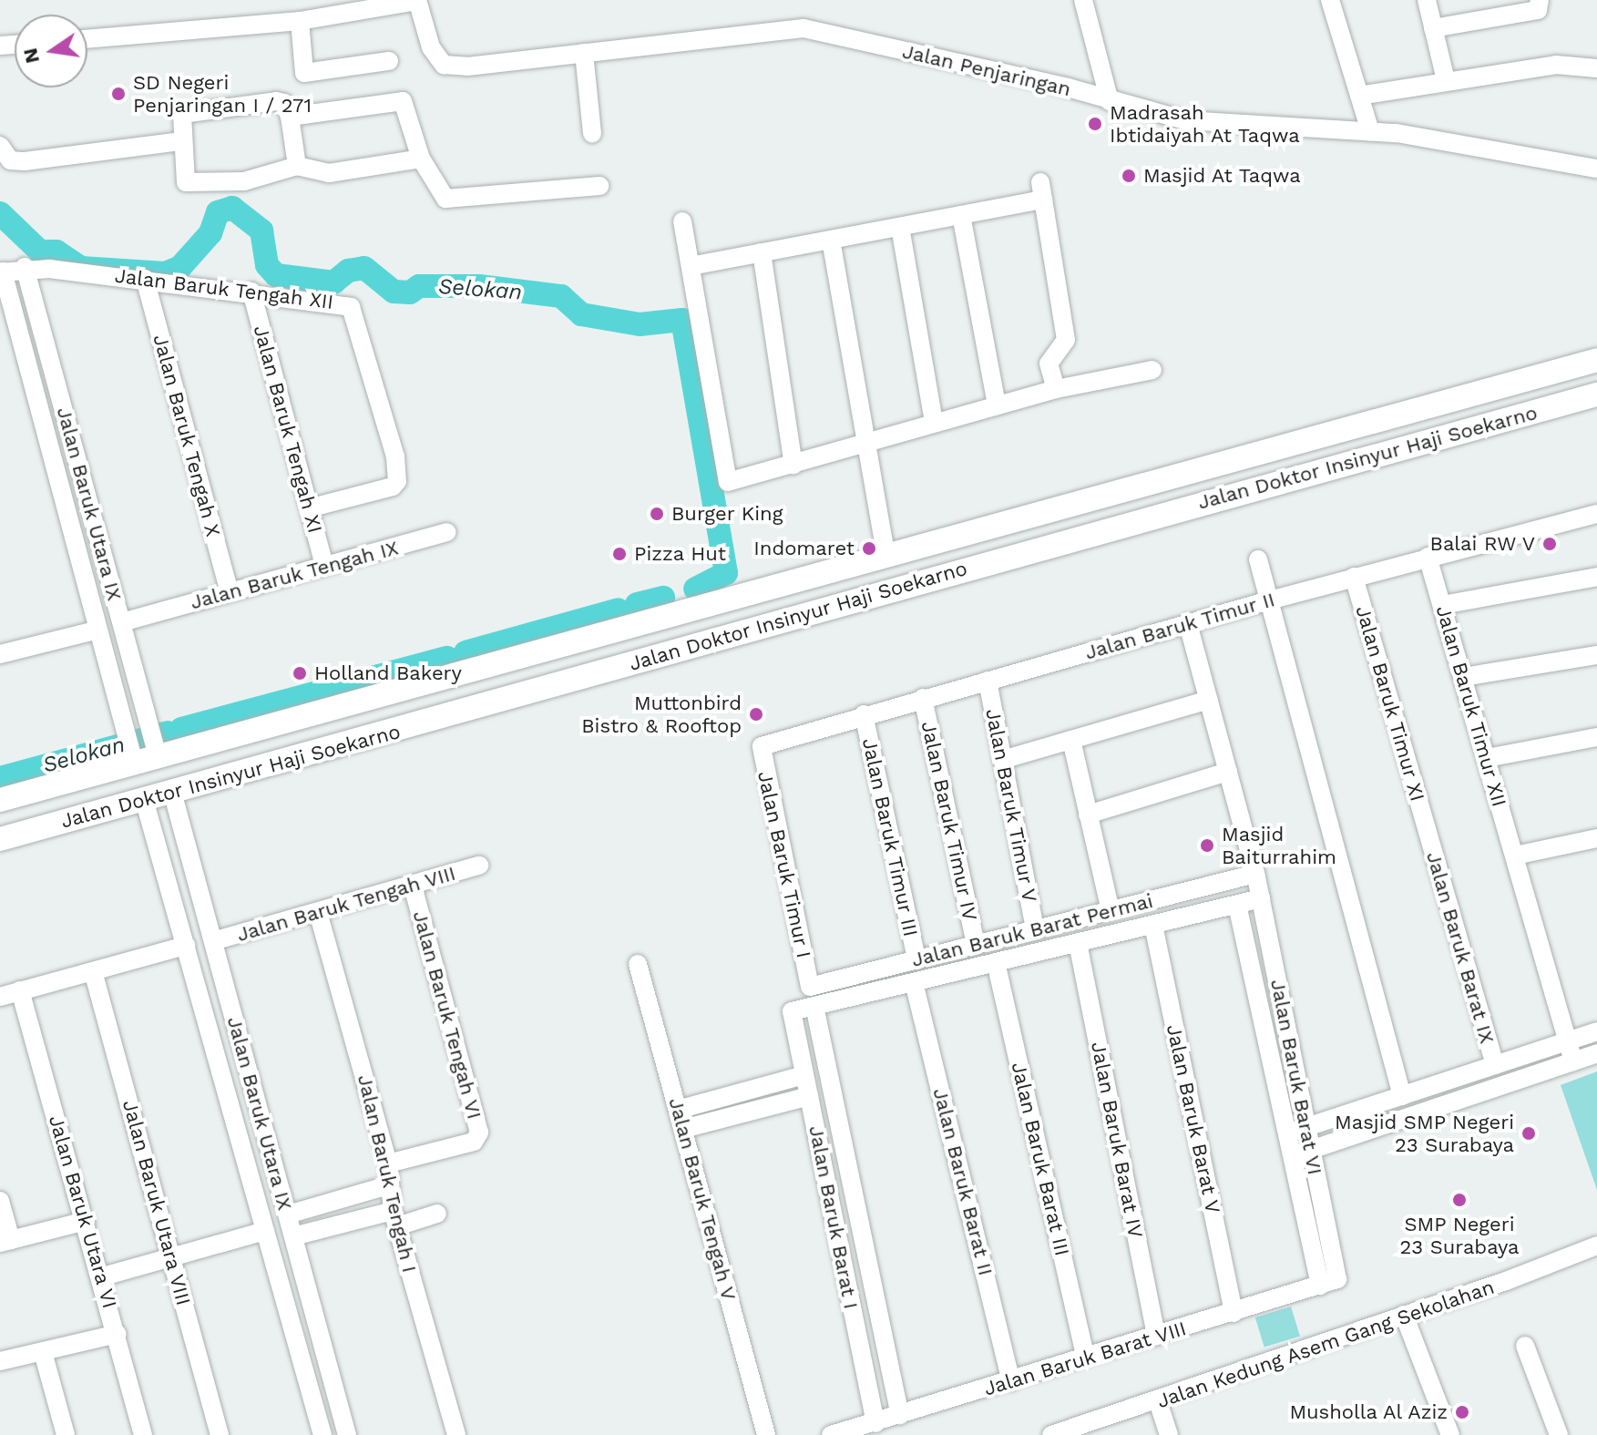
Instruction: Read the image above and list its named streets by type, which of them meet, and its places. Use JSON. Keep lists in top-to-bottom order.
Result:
{
  "streets": {
    "main road": ["Jalan Doktor Insinyur Haji Soekarno"],
    "street": [
      "Jalan Penjaringan",
      "Jalan Baruk Tengah XII",
      "Jalan Baruk Tengah XI",
      "Jalan Baruk Tengah X",
      "Jalan Baruk Utara IX",
      "Jalan Baruk Tengah IX",
      "Jalan Baruk Timur II",
      "Jalan Baruk Timur XI",
      "Jalan Baruk Timur XII",
      "Jalan Baruk Timur V",
      "Jalan Baruk Timur IV",
      "Jalan Baruk Timur III",
      "Jalan Baruk Timur I",
      "Jalan Baruk Tengah VIII",
      "Jalan Baruk Barat Permai",
      "Jalan Baruk Barat IX",
      "Jalan Baruk Tengah VI",
      "Jalan Baruk Barat VI",
      "Jalan Baruk Barat V",
      "Jalan Baruk Barat IV",
      "Jalan Baruk Barat III",
      "Jalan Baruk Tengah I",
      "Jalan Baruk Barat II",
      "Jalan Baruk Tengah V",
      "Jalan Baruk Utara VIII",
      "Jalan Baruk Utara VI",
      "Jalan Baruk Barat I",
      "Jalan Kedung Asem Gang Sekolahan",
      "Jalan Baruk Barat VIII"
    ]
  },
  "crossings": [
    ["Jalan Baruk Tengah XII", "Jalan Baruk Tengah XI"],
    ["Jalan Baruk Tengah XII", "Jalan Baruk Tengah X"],
    ["Jalan Baruk Tengah XII", "Jalan Baruk Utara IX"],
    ["Jalan Baruk Tengah XI", "Jalan Baruk Tengah IX"],
    ["Jalan Baruk Tengah X", "Jalan Baruk Tengah IX"],
    ["Jalan Doktor Insinyur Haji Soekarno", "Jalan Baruk Utara IX"],
    ["Jalan Baruk Utara IX", "Jalan Baruk Tengah IX"],
    ["Jalan Baruk Utara IX", "Jalan Baruk Tengah VIII"],
    ["Jalan Baruk Timur II", "Jalan Baruk Timur XI"],
    ["Jalan Baruk Timur II", "Jalan Baruk Timur XII"],
    ["Jalan Baruk Timur II", "Jalan Baruk Timur V"],
    ["Jalan Baruk Timur II", "Jalan Baruk Timur IV"],
    ["Jalan Baruk Timur II", "Jalan Baruk Timur III"],
    ["Jalan Baruk Timur II", "Jalan Baruk Timur I"],
    ["Jalan Baruk Timur II", "Jalan Baruk Barat VI"],
    ["Jalan Baruk Timur XI", "Jalan Baruk Barat IX"],
    ["Jalan Baruk Timur V", "Jalan Baruk Barat Permai"],
    ["Jalan Baruk Timur IV", "Jalan Baruk Barat Permai"],
    ["Jalan Baruk Timur III", "Jalan Baruk Barat Permai"],
    ["Jalan Baruk Timur I", "Jalan Baruk Barat Permai"],
    ["Jalan Baruk Tengah VIII", "Jalan Baruk Tengah VI"],
    ["Jalan Baruk Tengah VIII", "Jalan Baruk Tengah I"],
    ["Jalan Baruk Barat Permai", "Jalan Baruk Barat VI"],
    ["Jalan Baruk Barat Permai", "Jalan Baruk Barat V"],
    ["Jalan Baruk Barat Permai", "Jalan Baruk Barat IV"],
    ["Jalan Baruk Barat Permai", "Jalan Baruk Barat III"],
    ["Jalan Baruk Barat Permai", "Jalan Baruk Barat II"],
    ["Jalan Baruk Barat Permai", "Jalan Baruk Barat I"],
    ["Jalan Baruk Tengah VI", "Jalan Baruk Tengah I"],
    ["Jalan Baruk Barat VI", "Jalan Baruk Barat VIII"],
    ["Jalan Baruk Barat V", "Jalan Baruk Barat VIII"],
    ["Jalan Baruk Barat IV", "Jalan Baruk Barat VIII"],
    ["Jalan Baruk Barat III", "Jalan Baruk Barat VIII"],
    ["Jalan Baruk Barat II", "Jalan Baruk Barat VIII"],
    ["Jalan Baruk Barat I", "Jalan Baruk Barat VIII"]
  ],
  "water": ["Selokan"],
  "places": [
    "SD Negeri Penjaringan I / 271",
    "Madrasah Ibtidaiyah At Taqwa",
    "Masjid At Taqwa",
    "Burger King",
    "Balai RW V",
    "Indomaret",
    "Pizza Hut",
    "Holland Bakery",
    "Muttonbird Bistro & Rooftop",
    "Masjid Baiturrahim",
    "Masjid SMP Negeri 23 Surabaya",
    "SMP Negeri 23 Surabaya",
    "Musholla Al Aziz"
  ],
  "north": "left"
}
